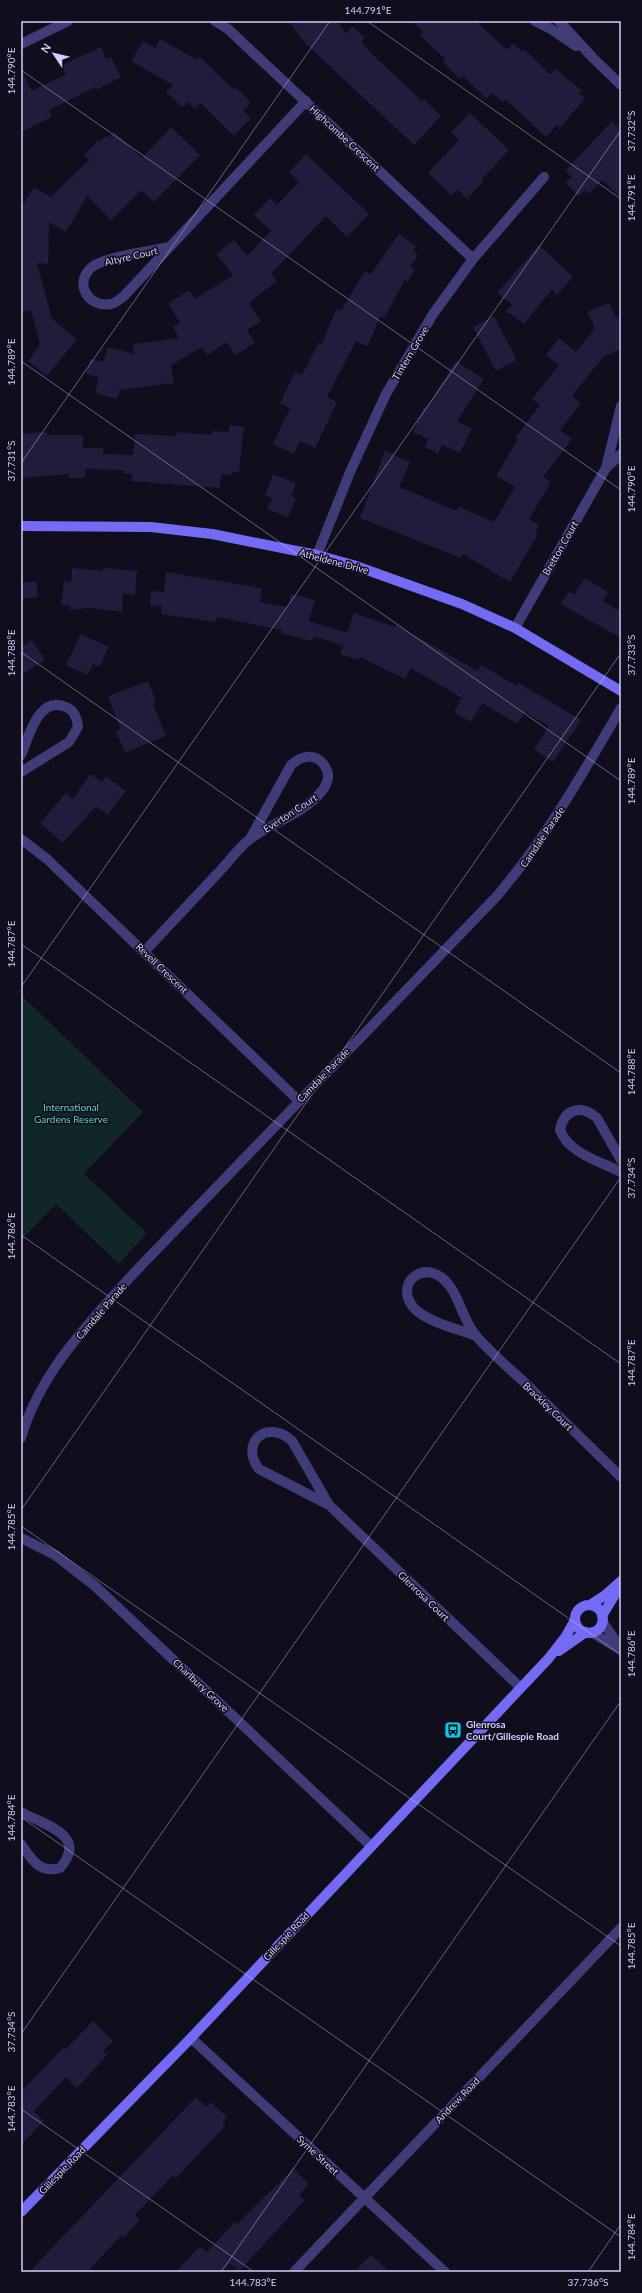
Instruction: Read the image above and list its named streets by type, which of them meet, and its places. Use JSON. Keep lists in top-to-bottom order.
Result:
{
  "streets": {
    "street": [
      "Highcombe Crescent",
      "Altyre Court",
      "Tintern Grove",
      "Bretton Court",
      "Atheldene Drive",
      "Everton Court",
      "Camdale Parade",
      "Revell Crescent",
      "Brackley Court",
      "Glenrosa Court",
      "Charlbury Grove",
      "Gillespie Road",
      "Andrew Road",
      "Syme Street"
    ]
  },
  "crossings": [
    ["Highcombe Crescent", "Altyre Court"],
    ["Highcombe Crescent", "Tintern Grove"],
    ["Tintern Grove", "Atheldene Drive"],
    ["Bretton Court", "Atheldene Drive"],
    ["Everton Court", "Revell Crescent"],
    ["Camdale Parade", "Revell Crescent"],
    ["Glenrosa Court", "Gillespie Road"],
    ["Charlbury Grove", "Gillespie Road"],
    ["Gillespie Road", "Syme Street"],
    ["Andrew Road", "Syme Street"]
  ],
  "parks": ["International Gardens Reserve"],
  "places": {
    "bus stop": ["Glenrosa Court/Gillespie Road"]
  },
  "north": "top left",
  "coordinates": [
    "144.791°E",
    "144.790°E",
    "37.732°S",
    "144.789°E",
    "37.731°S",
    "144.788°E",
    "37.733°S",
    "144.787°E",
    "37.734°S",
    "144.786°E",
    "144.785°E",
    "144.784°E",
    "144.783°E",
    "37.736°S"
  ]
}
